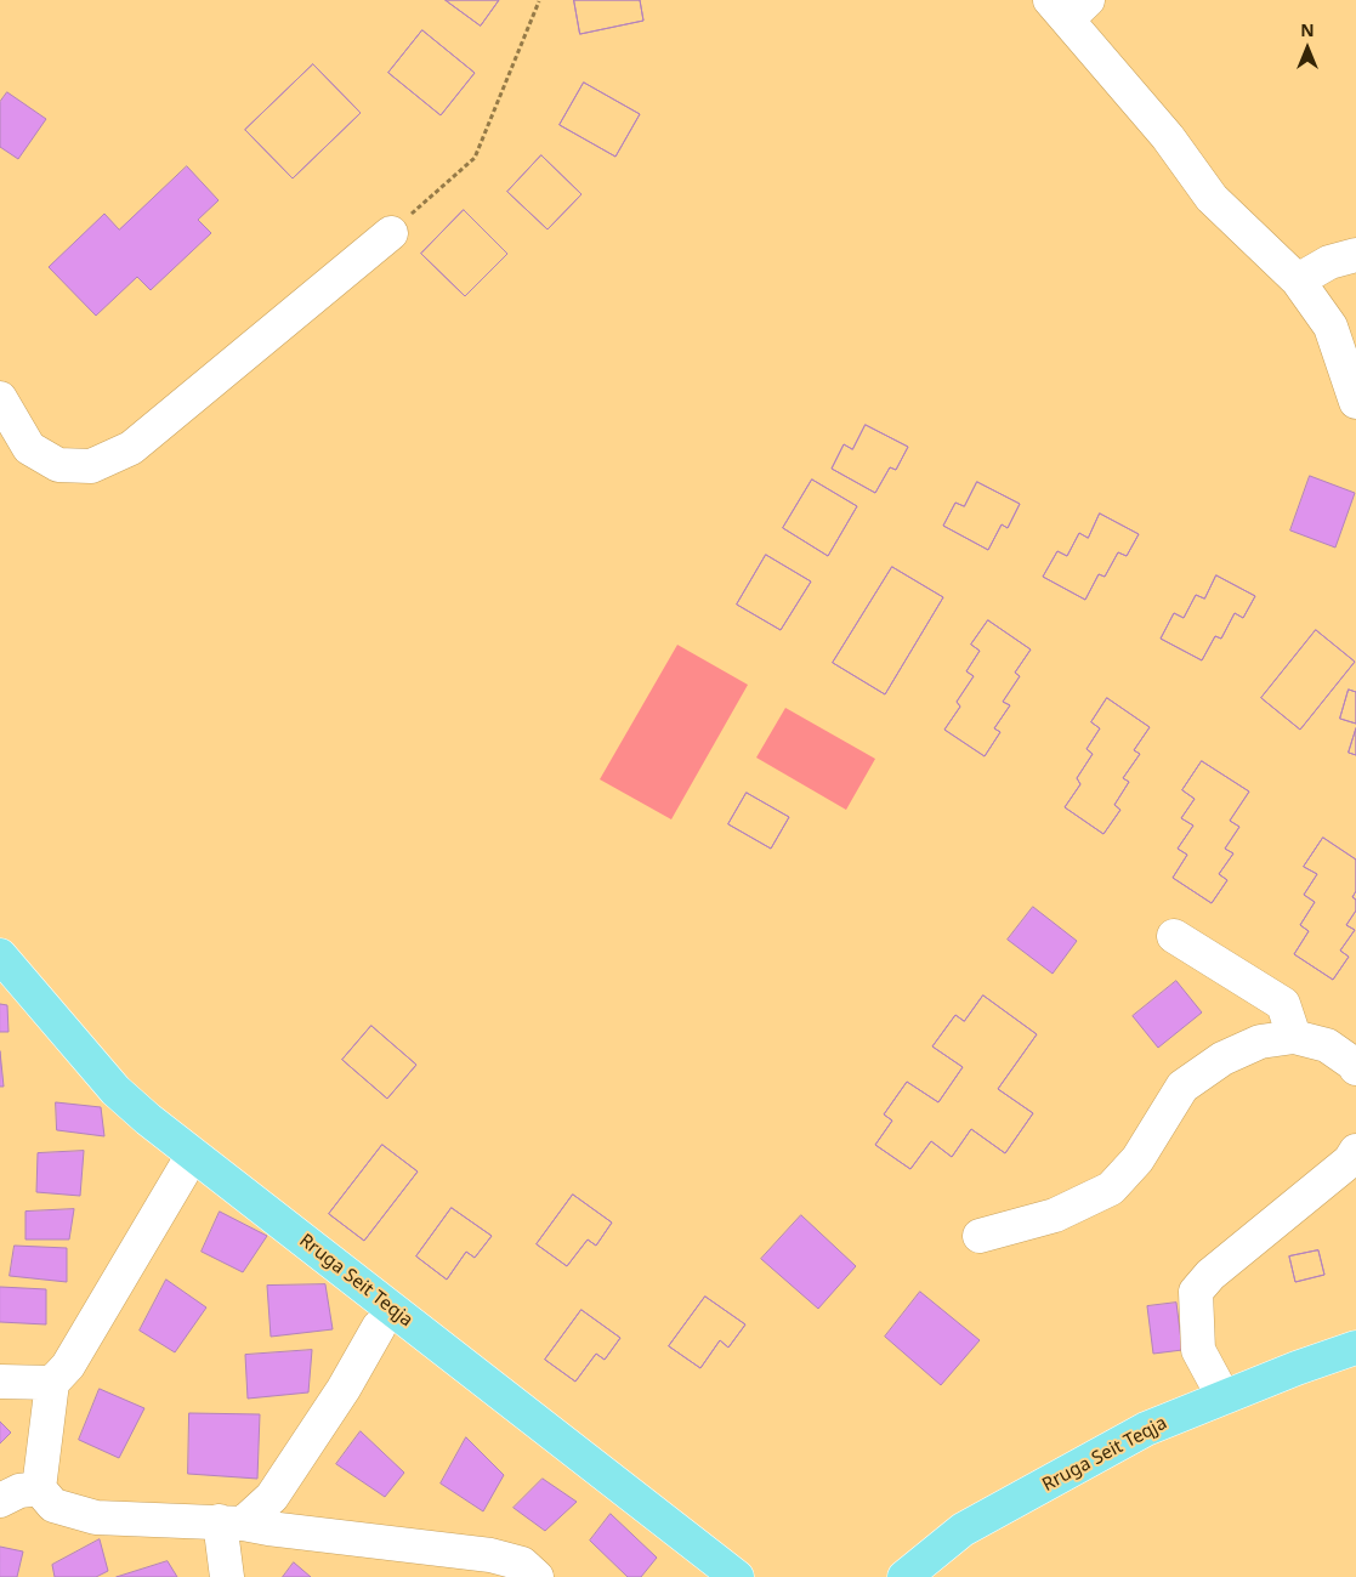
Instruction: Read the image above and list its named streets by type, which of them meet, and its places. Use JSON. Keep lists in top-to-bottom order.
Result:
{
  "streets": {
    "main road": ["Rruga Seit Teqja"]
  },
  "north": "top"
}
